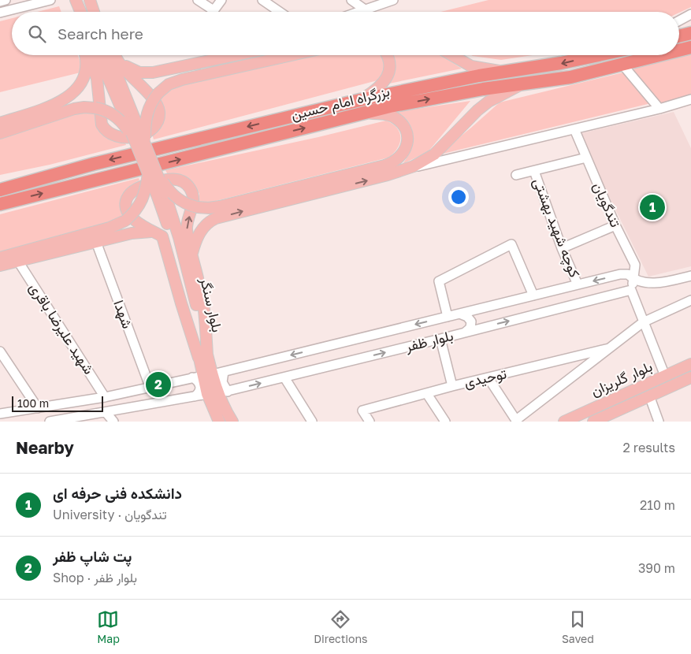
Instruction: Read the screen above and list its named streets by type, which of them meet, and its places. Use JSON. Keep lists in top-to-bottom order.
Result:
{
  "streets": {
    "highway": ["بزرگراه امام حسین"],
    "main road": ["بلوار سنگر", "بلوار گلریزان"],
    "street": [
      "تندگویان",
      "کوچه شهید بهشتی",
      "شهدا",
      "شهید علیرضا باقری",
      "بلوار ظفر",
      "توحیدی"
    ]
  },
  "crossings": [
    ["تندگویان", "بلوار ظفر"],
    ["کوچه شهید بهشتی", "بلوار ظفر"],
    ["بلوار سنگر", "بلوار ظفر"],
    ["شهدا", "بلوار ظفر"],
    ["شهید علیرضا باقری", "بلوار ظفر"]
  ],
  "scale_bar": "100 m",
  "page": {
    "search": "Search here",
    "pins": ["1", "2"],
    "scale": "100 m",
    "heading": ["Nearby", "2 results"],
    "list": [
      {
        "mark": "1",
        "name": "دانشکده فنی حرفه ای",
        "note": "University · تندگویان",
        "value": "210 m"
      },
      {
        "mark": "2",
        "name": "پت شاپ ظفر",
        "note": "Shop · بلوار ظفر",
        "value": "390 m"
      }
    ],
    "nav": ["Map", "Directions", "Saved"]
  }
}
